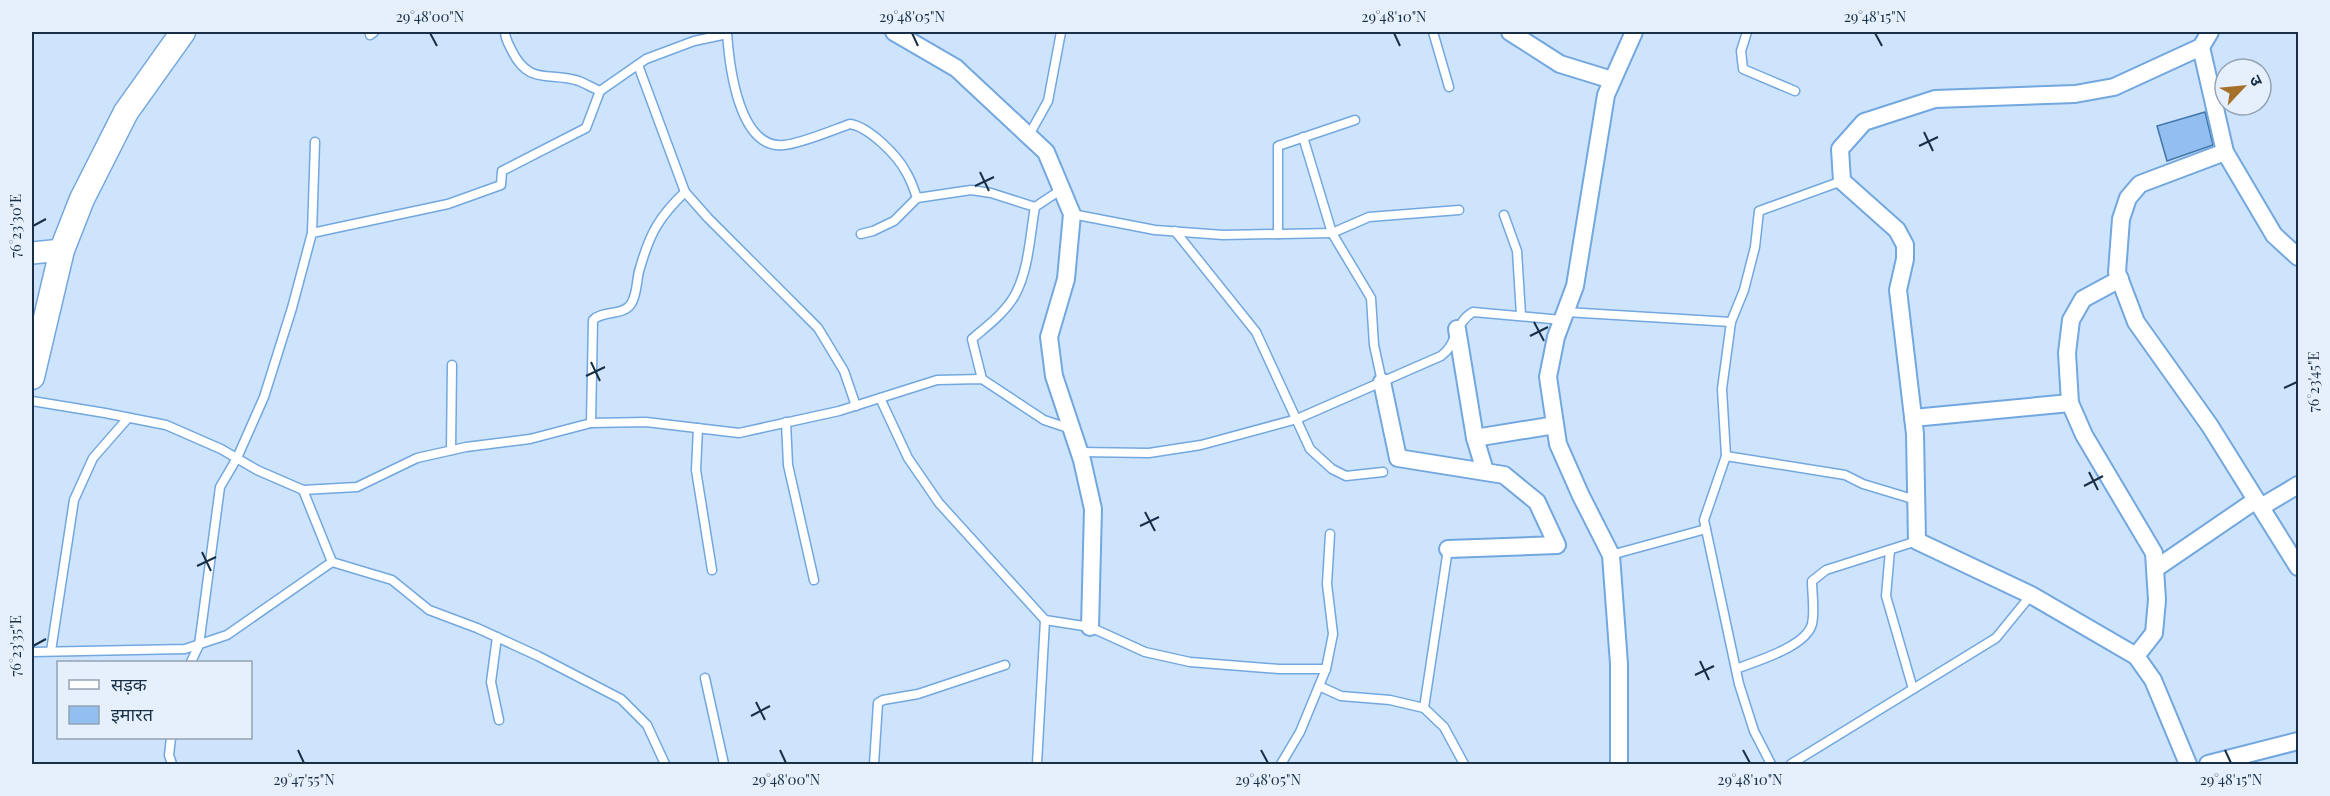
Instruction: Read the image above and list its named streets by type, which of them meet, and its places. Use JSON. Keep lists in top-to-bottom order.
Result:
{
  "legend": ["सड़क", "इमारत"],
  "north": "top right",
  "coordinates": [
    "29°48'00\"N",
    "29°48'05\"N",
    "29°48'10\"N",
    "29°48'15\"N",
    "76°23'30\"E",
    "76°23'45\"E",
    "76°23'35\"E",
    "29°47'55\"N"
  ]
}
